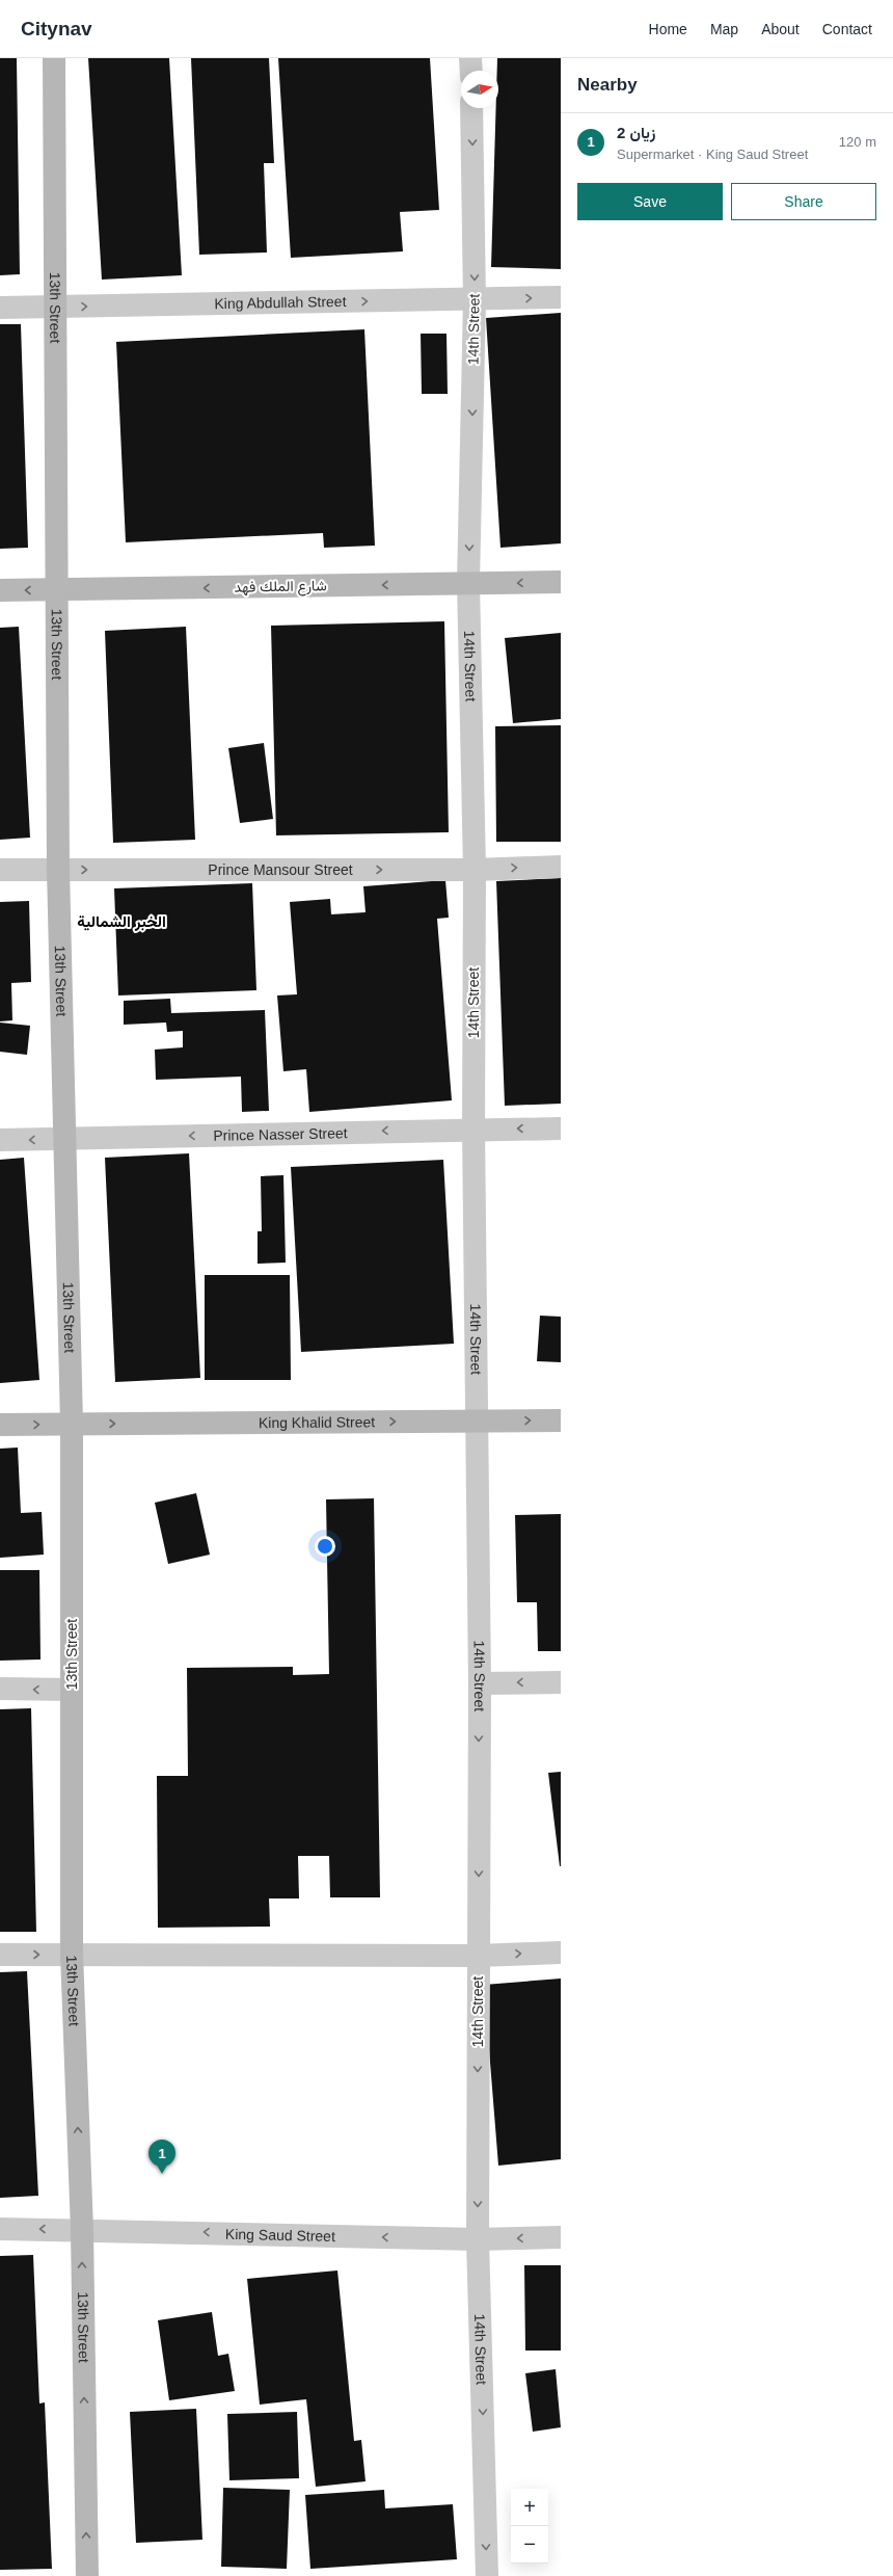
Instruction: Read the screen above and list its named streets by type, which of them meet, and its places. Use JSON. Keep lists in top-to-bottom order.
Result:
{
  "streets": {
    "street": [
      "King Abdullah Street",
      "13th Street",
      "14th Street",
      "شارع الملك فهد",
      "Prince Mansour Street",
      "Prince Nasser Street",
      "King Khalid Street",
      "King Saud Street"
    ]
  },
  "crossings": [
    ["King Abdullah Street", "13th Street"],
    ["King Abdullah Street", "14th Street"],
    ["13th Street", "شارع الملك فهد"],
    ["13th Street", "Prince Mansour Street"],
    ["13th Street", "Prince Nasser Street"],
    ["13th Street", "King Khalid Street"],
    ["13th Street", "King Saud Street"],
    ["14th Street", "شارع الملك فهد"],
    ["14th Street", "Prince Mansour Street"],
    ["14th Street", "Prince Nasser Street"],
    ["14th Street", "King Khalid Street"],
    ["14th Street", "King Saud Street"]
  ],
  "one_way": [
    "King Abdullah Street",
    "14th Street",
    "شارع الملك فهد",
    "Prince Mansour Street",
    "Prince Nasser Street",
    "King Khalid Street",
    "King Saud Street"
  ],
  "districts": ["الخبر الشمالية"],
  "north": "right",
  "page": {
    "header": "Citynav",
    "nav": [
      "Home",
      "Map",
      "About",
      "Contact"
    ],
    "heading": "Nearby",
    "list": [
      {
        "mark": "1",
        "name": "زيان 2",
        "note": "Supermarket · King Saud Street",
        "value": "120 m"
      }
    ],
    "buttons": ["Save", "Share"],
    "pins": "1",
    "map_buttons": ["+", "−"]
  }
}
